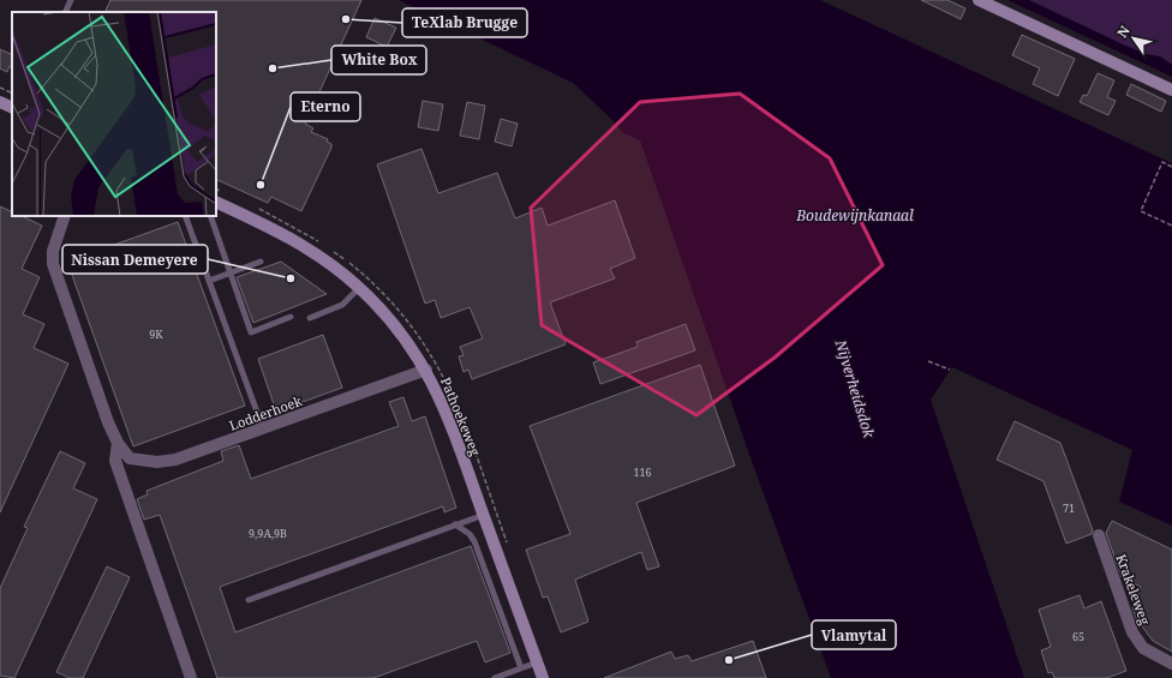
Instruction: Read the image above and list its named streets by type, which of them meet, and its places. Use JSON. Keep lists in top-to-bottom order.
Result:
{
  "streets": {
    "main road": ["Pathoekeweg"],
    "street": ["Lodderhoek", "Krakeleweg"]
  },
  "crossings": [
    ["Lodderhoek", "Pathoekeweg"]
  ],
  "water": ["Boudewijnkanaal", "Nijverheidsdok"],
  "places": [
    "TeXlab Brugge",
    "White Box",
    "Eterno",
    "Nissan Demeyere",
    "Vlamytal"
  ],
  "house_numbers": [
    "9K",
    "116",
    "71",
    "9,9A,9B",
    "65"
  ],
  "north": "top left"
}
